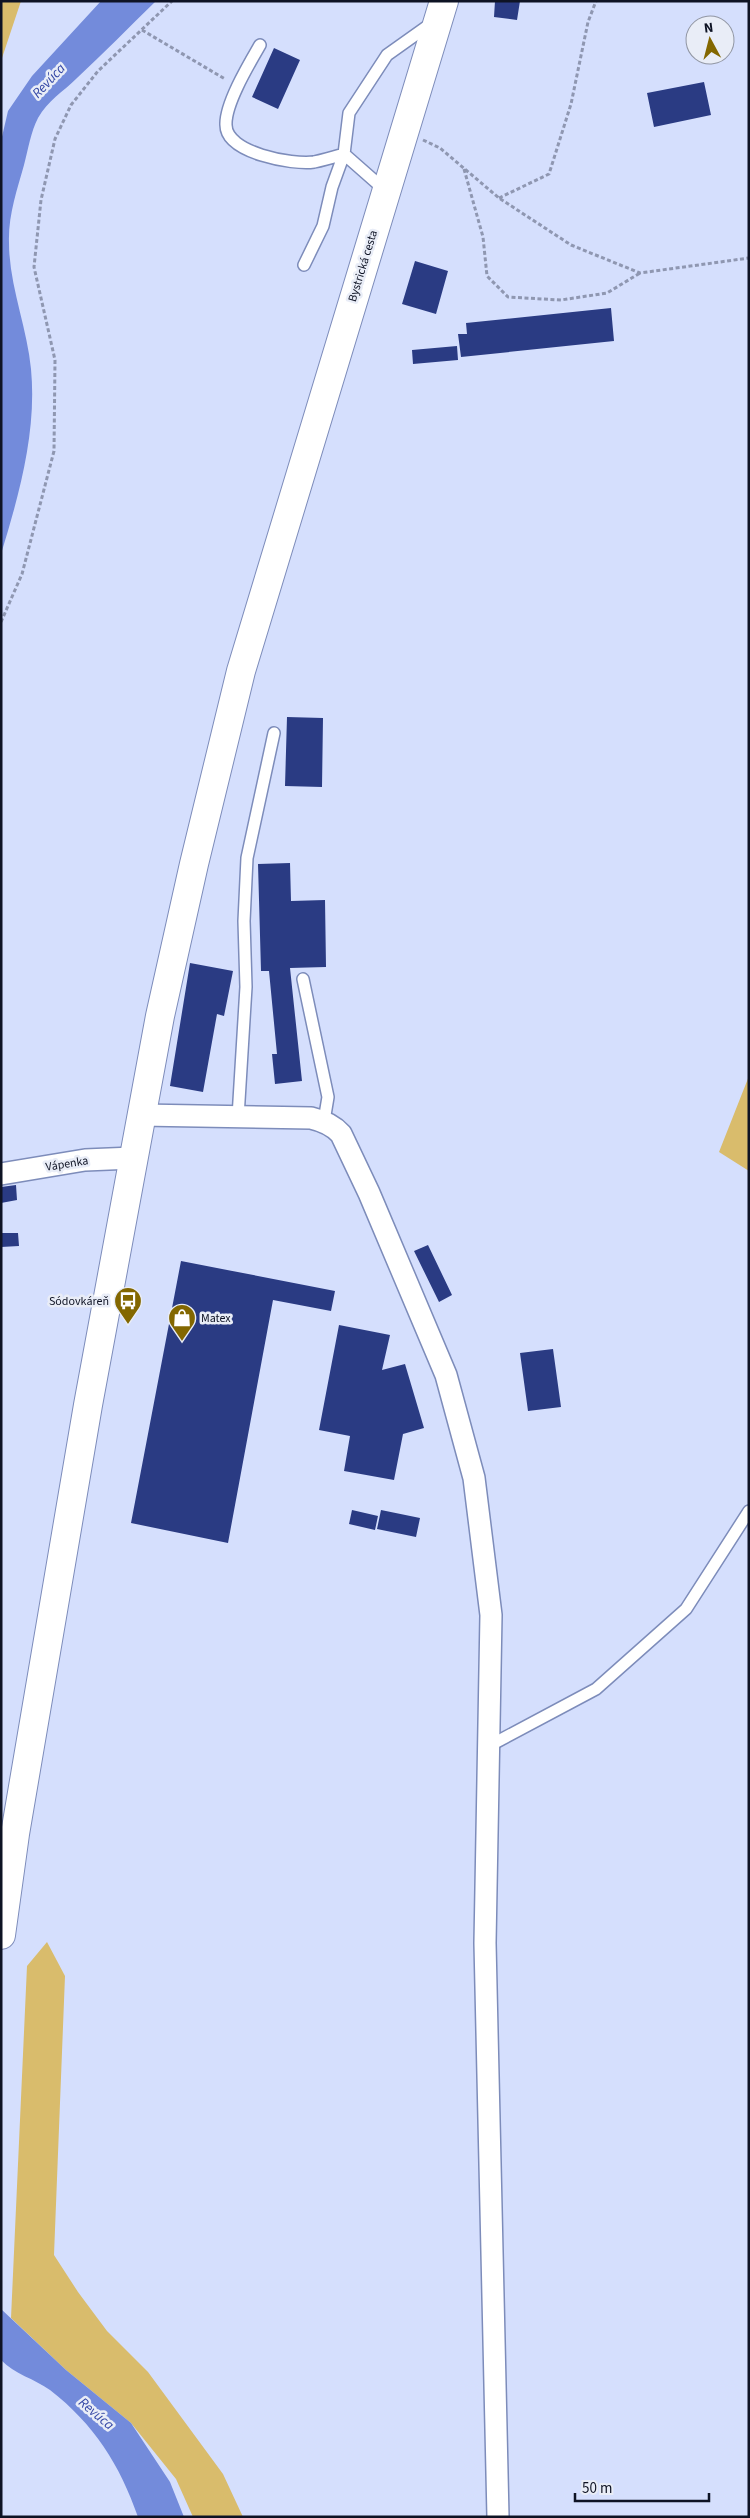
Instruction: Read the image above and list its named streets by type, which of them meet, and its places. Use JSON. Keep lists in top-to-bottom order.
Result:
{
  "streets": {
    "main road": ["Bystrická cesta"],
    "street": ["Vápenka"]
  },
  "crossings": [
    ["Bystrická cesta", "Vápenka"]
  ],
  "water": ["Revúca"],
  "places": {
    "bus stop": ["Sódovkáreň"],
    "shop": ["Matex"]
  },
  "scale_bar": "50 m",
  "north": "top"
}
